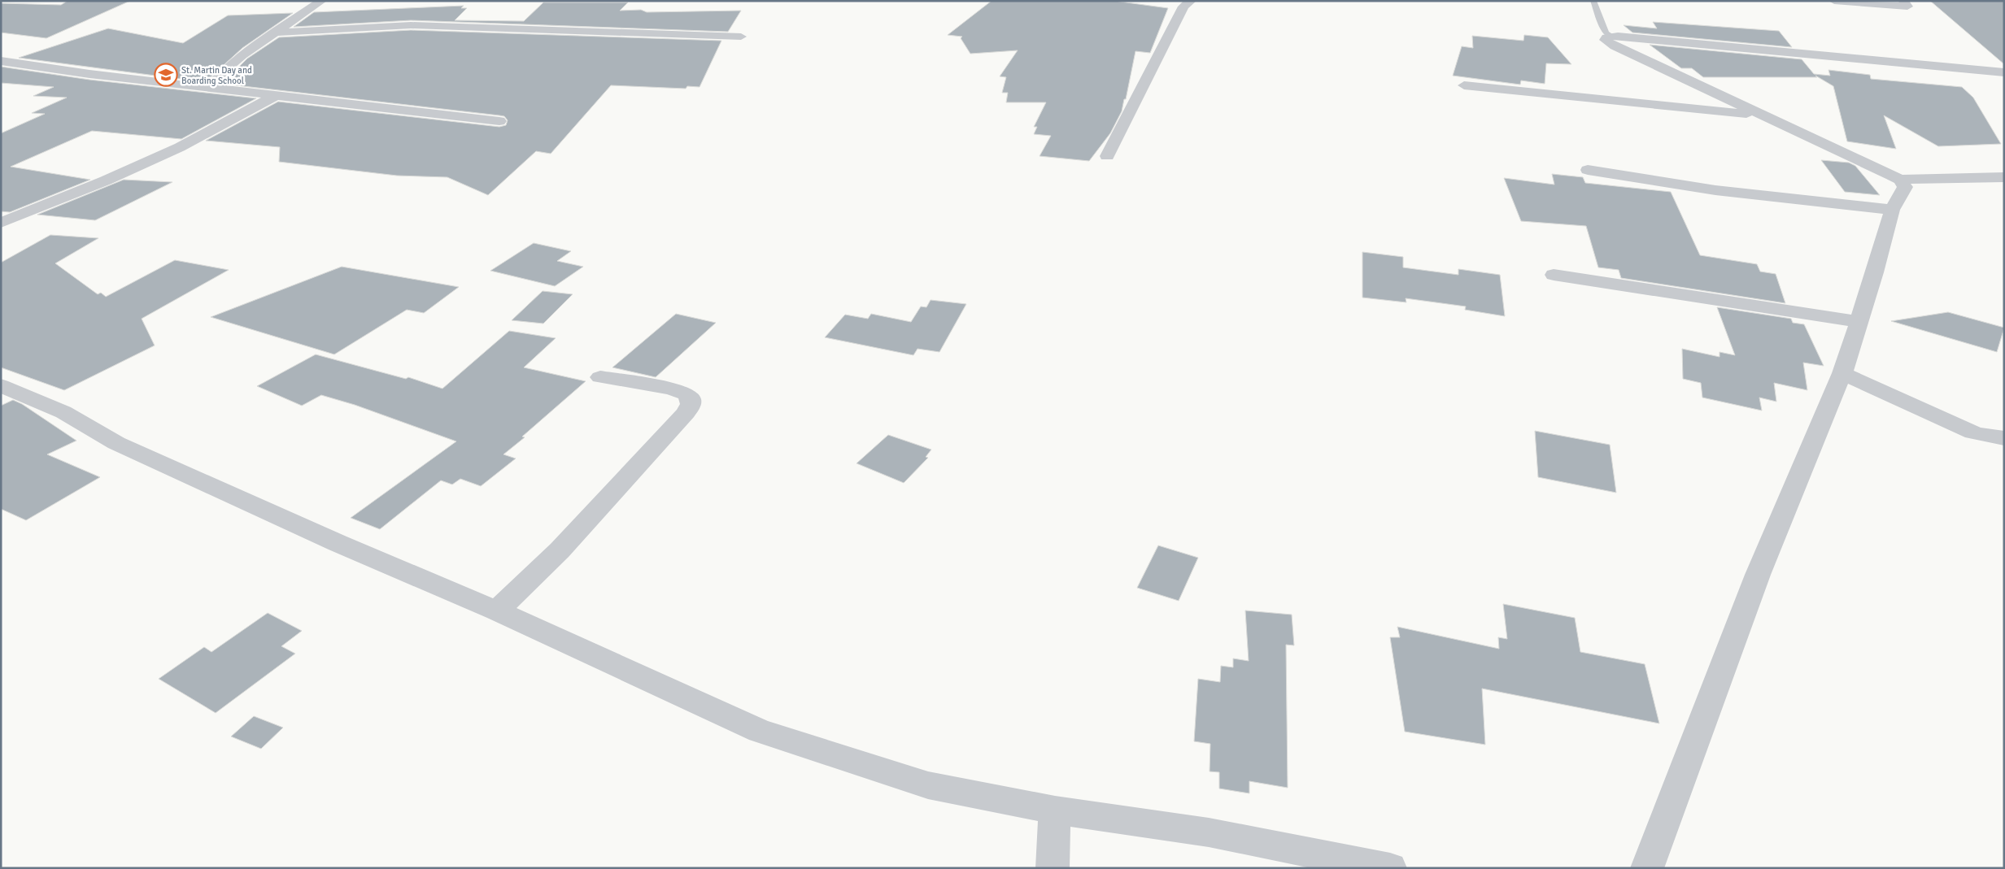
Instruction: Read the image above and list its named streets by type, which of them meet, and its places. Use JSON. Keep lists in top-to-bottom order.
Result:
{
  "places": {
    "school or university": ["St. Martin Day and Boarding School"]
  }
}
